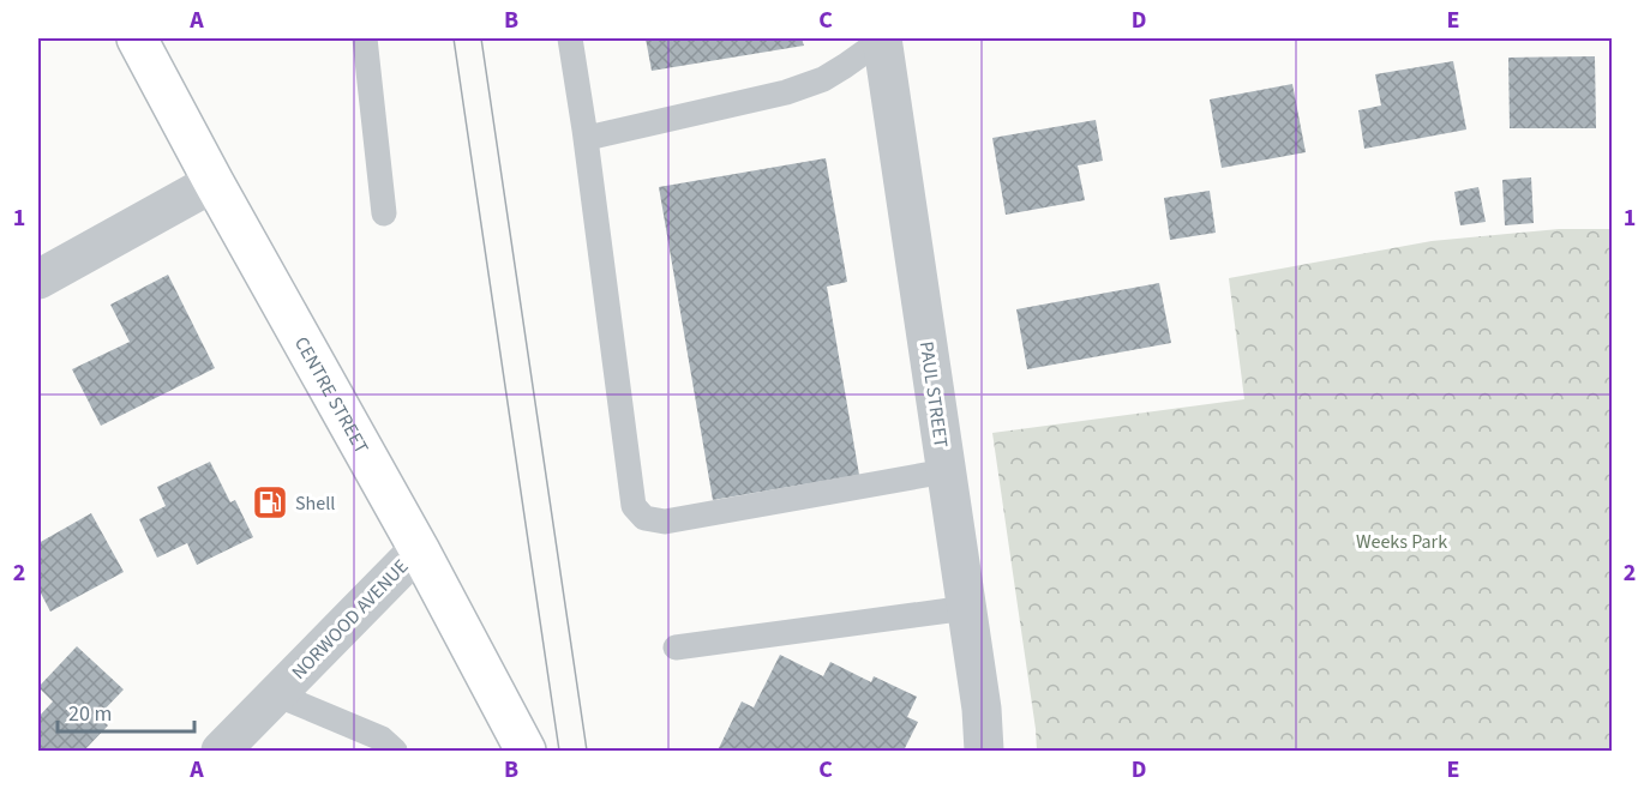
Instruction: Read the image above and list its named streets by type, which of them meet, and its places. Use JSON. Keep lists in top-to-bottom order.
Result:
{
  "streets": {
    "main road": ["CENTRE STREET"],
    "street": ["PAUL STREET", "NORWOOD AVENUE"]
  },
  "crossings": [
    ["CENTRE STREET", "NORWOOD AVENUE"]
  ],
  "parks": ["Weeks Park"],
  "places": {
    "fuel station": ["Shell"]
  },
  "scale_bar": "20 m",
  "grid": {
    "columns": [
      "A",
      "B",
      "C",
      "D",
      "E"
    ],
    "rows": ["1", "2"]
  }
}
